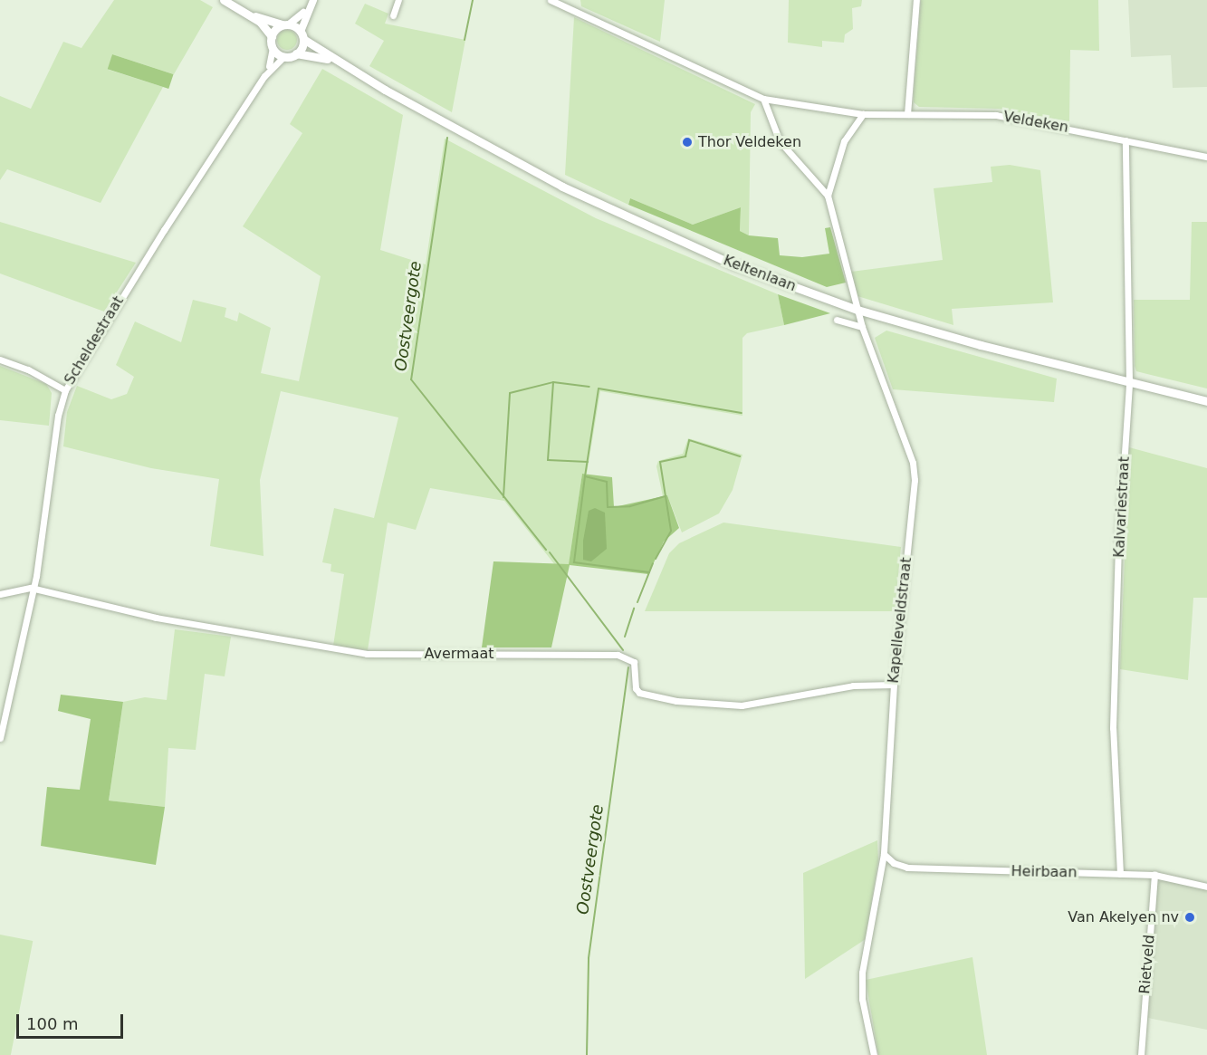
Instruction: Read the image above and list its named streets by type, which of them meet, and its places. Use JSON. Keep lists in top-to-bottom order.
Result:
{
  "streets": {
    "main road": ["Keltenlaan"],
    "street": [
      "Veldeken",
      "Scheldestraat",
      "Kalvariestraat",
      "Kapelleveldstraat",
      "Avermaat",
      "Heirbaan",
      "Rietveld"
    ]
  },
  "crossings": [
    ["Veldeken", "Kalvariestraat"],
    ["Keltenlaan", "Scheldestraat"],
    ["Keltenlaan", "Kalvariestraat"],
    ["Keltenlaan", "Kapelleveldstraat"],
    ["Scheldestraat", "Avermaat"],
    ["Kalvariestraat", "Heirbaan"],
    ["Kapelleveldstraat", "Avermaat"],
    ["Kapelleveldstraat", "Heirbaan"],
    ["Heirbaan", "Rietveld"]
  ],
  "water": ["Oostveergote"],
  "places": ["Thor Veldeken", "Van Akelyen nv"],
  "scale_bar": "100 m"
}
